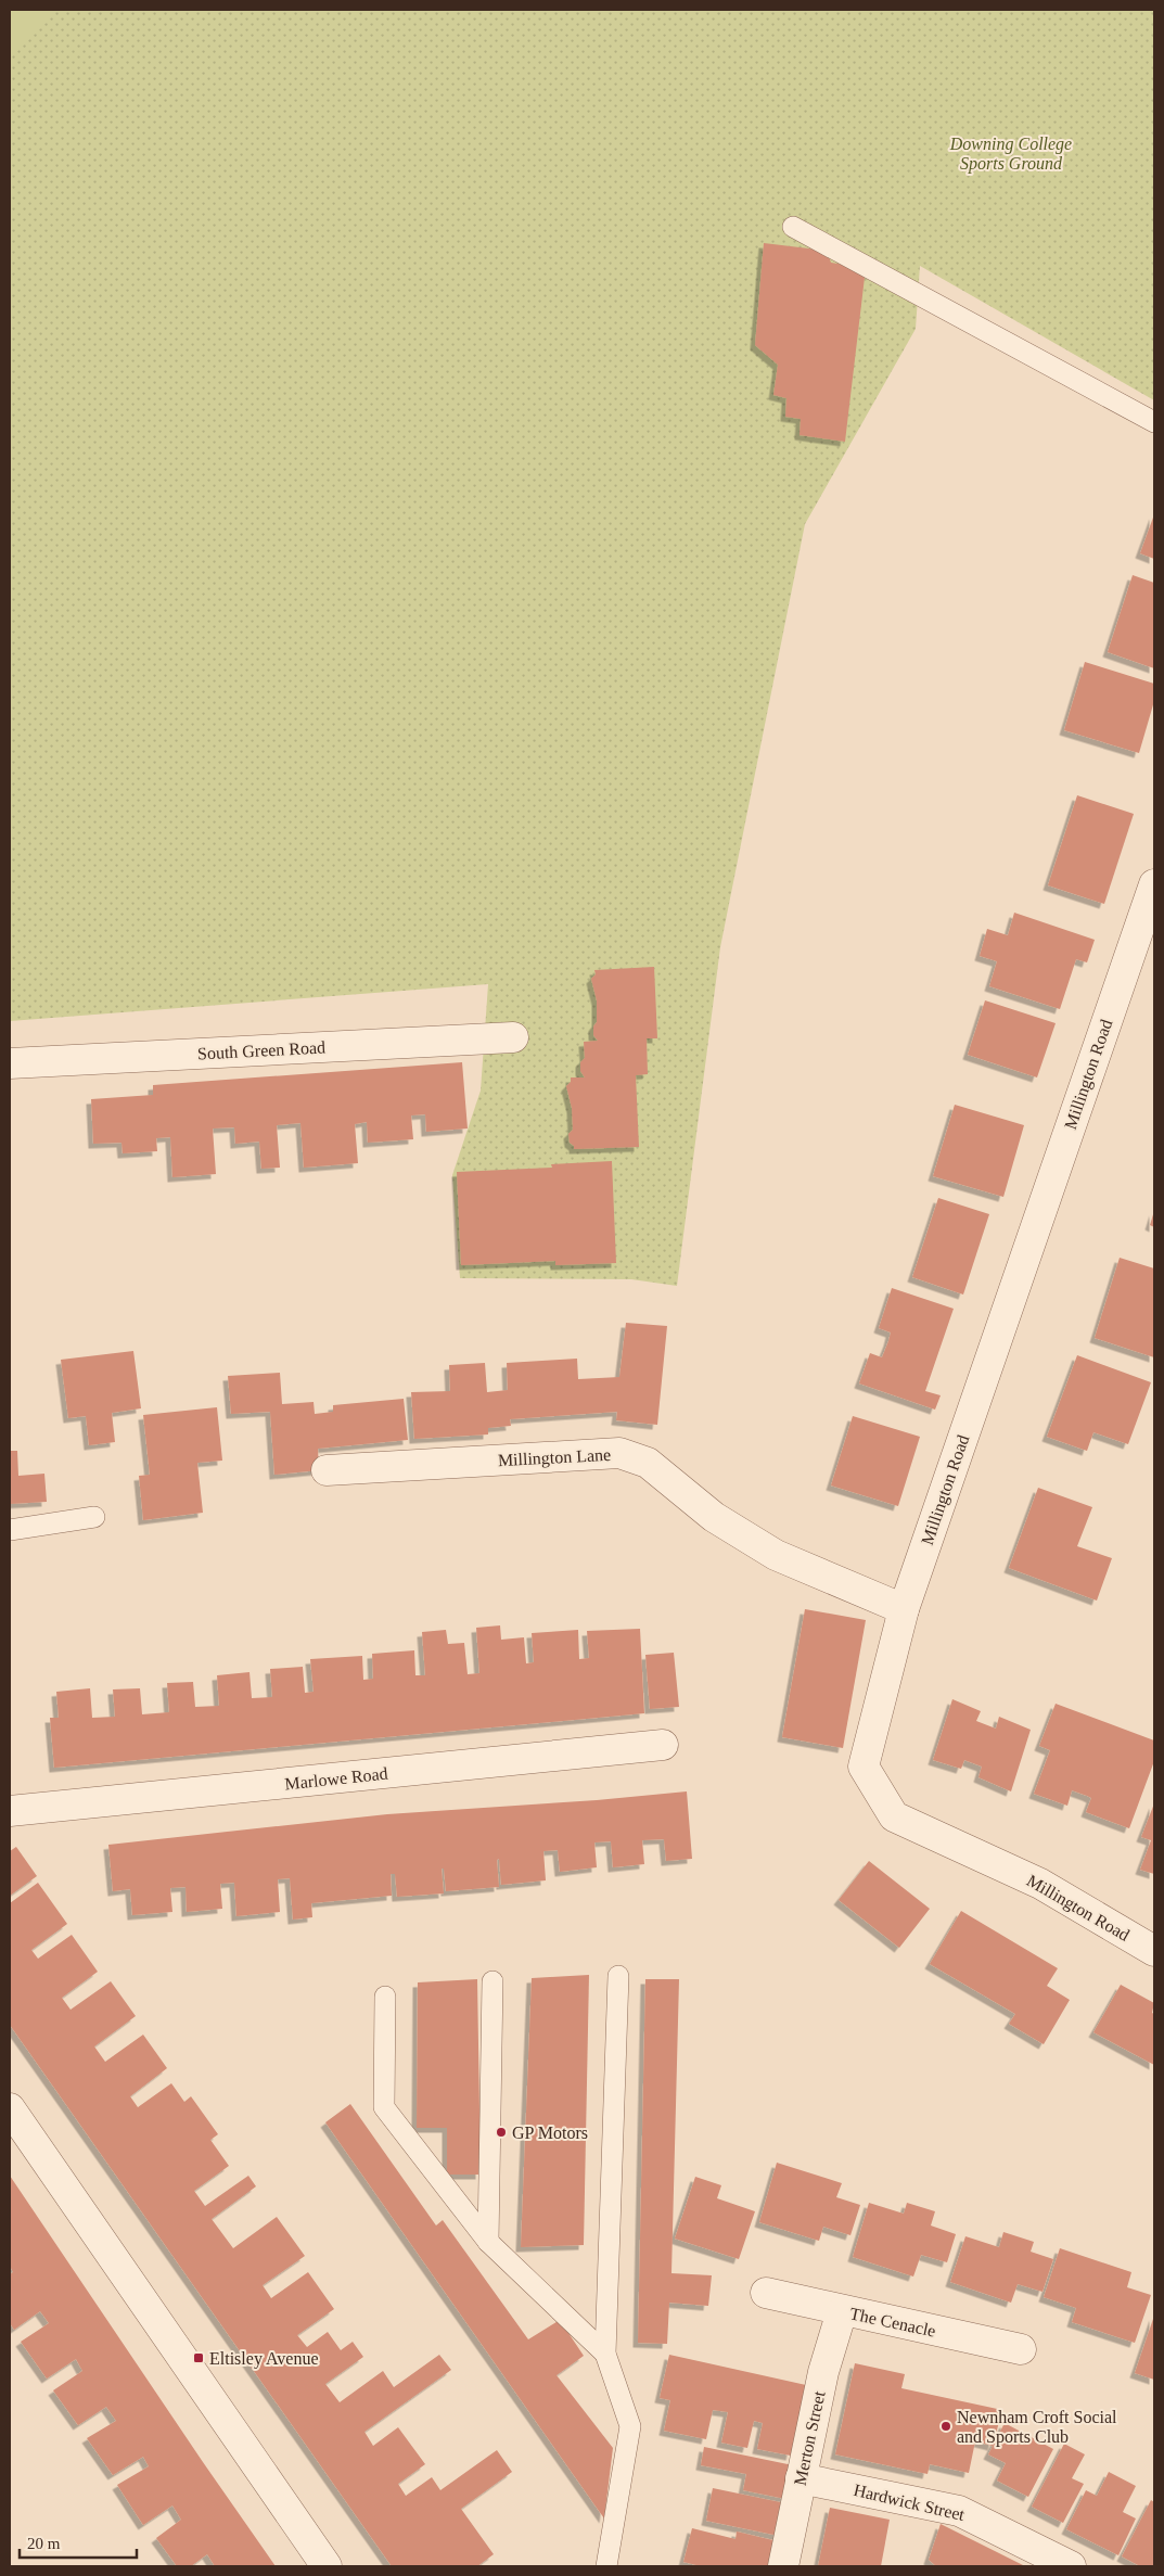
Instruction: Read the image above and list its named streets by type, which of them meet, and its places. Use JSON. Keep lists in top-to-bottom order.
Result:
{
  "streets": {
    "street": [
      "South Green Road",
      "Millington Road",
      "Millington Lane",
      "Marlowe Road",
      "The Cenacle",
      "Merton Street",
      "Hardwick Street"
    ]
  },
  "crossings": [
    ["Millington Road", "Millington Lane"],
    ["The Cenacle", "Merton Street"],
    ["Merton Street", "Hardwick Street"]
  ],
  "parks": ["Downing College Sports Ground"],
  "places": {
    "other": ["GP Motors", "Newnham Croft Social and Sports Club"],
    "transit": ["Eltisley Avenue"]
  },
  "scale_bar": "20 m"
}
